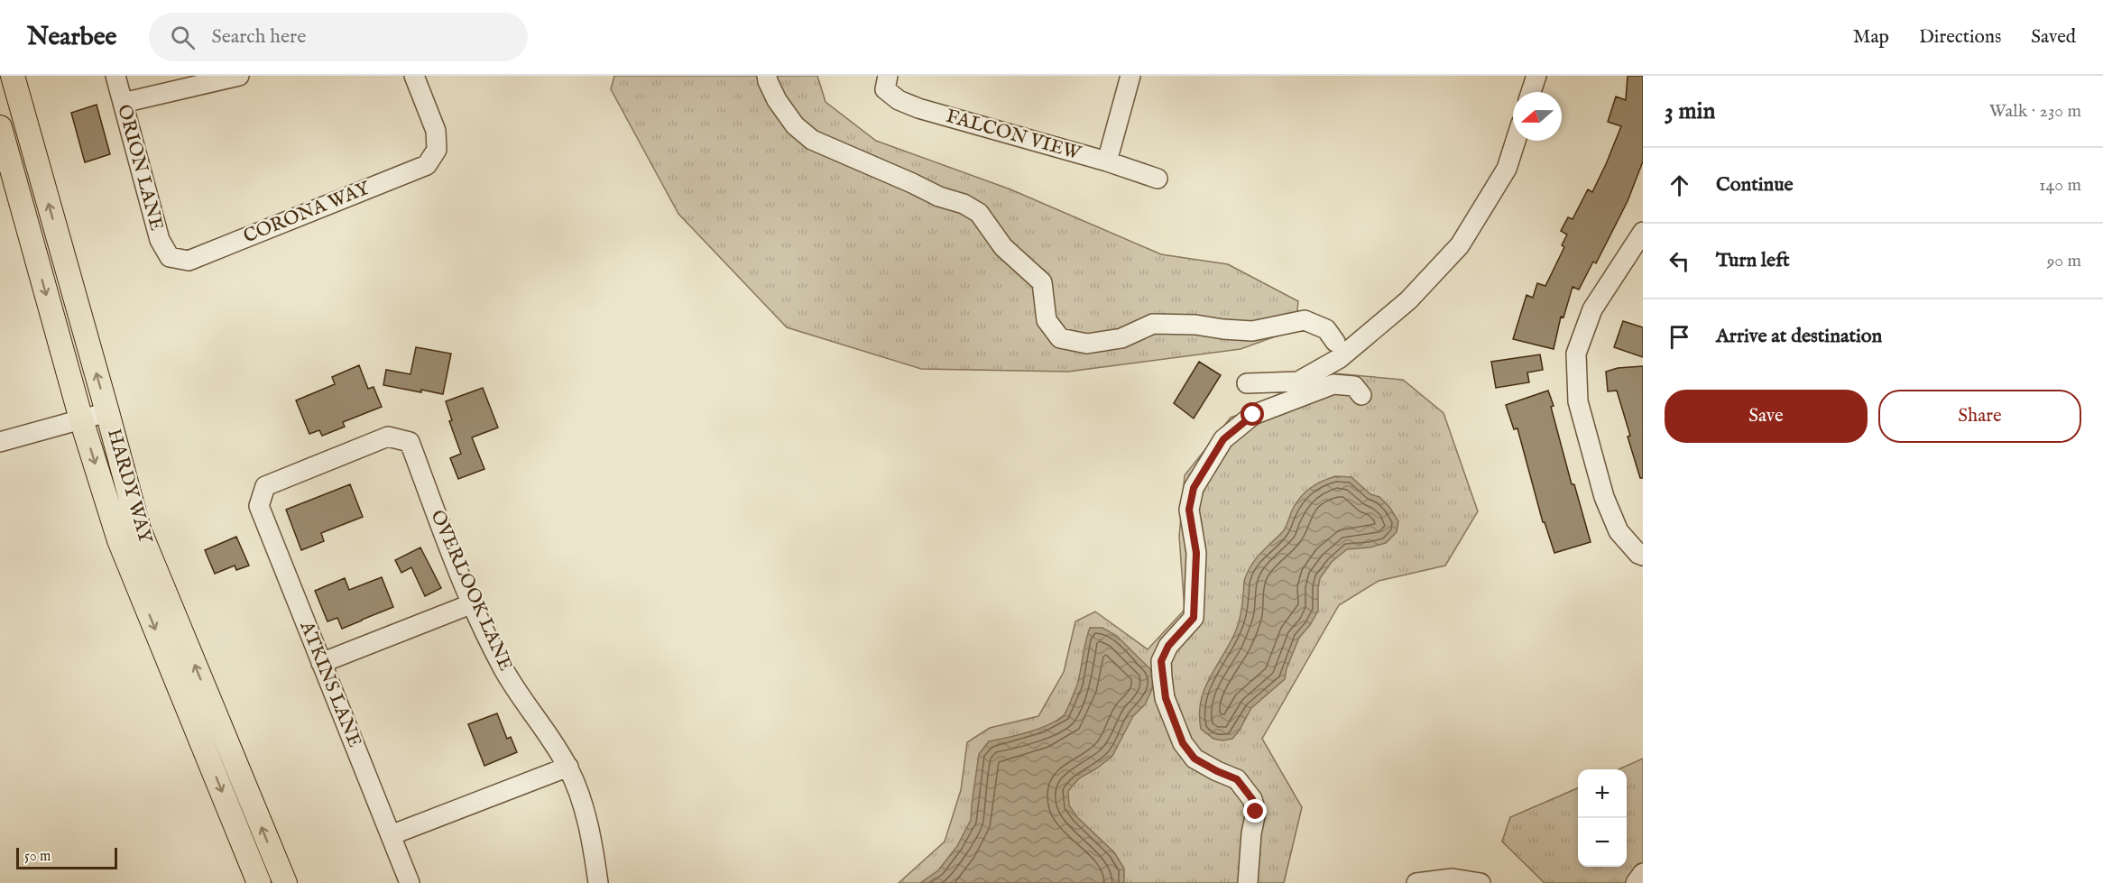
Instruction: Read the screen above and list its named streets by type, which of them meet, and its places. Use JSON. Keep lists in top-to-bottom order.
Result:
{
  "streets": {
    "main road": ["HARDY WAY"],
    "street": [
      "FALCON VIEW",
      "ORION LANE",
      "CORONA WAY",
      "OVERLOOK LANE",
      "ATKINS LANE"
    ]
  },
  "crossings": [
    ["ORION LANE", "CORONA WAY"],
    ["OVERLOOK LANE", "ATKINS LANE"]
  ],
  "scale_bar": "50 m",
  "north": "left",
  "page": {
    "header": "Nearbee",
    "search": "Search here",
    "nav": ["Map", "Directions", "Saved"],
    "heading": ["3 min", "Walk · 230 m"],
    "list": [
      ["Continue", "140 m"],
      ["Turn left", "90 m"],
      "Arrive at destination"
    ],
    "buttons": ["Save", "Share"],
    "map_buttons": ["+", "−"],
    "scale": "50 m"
  }
}
